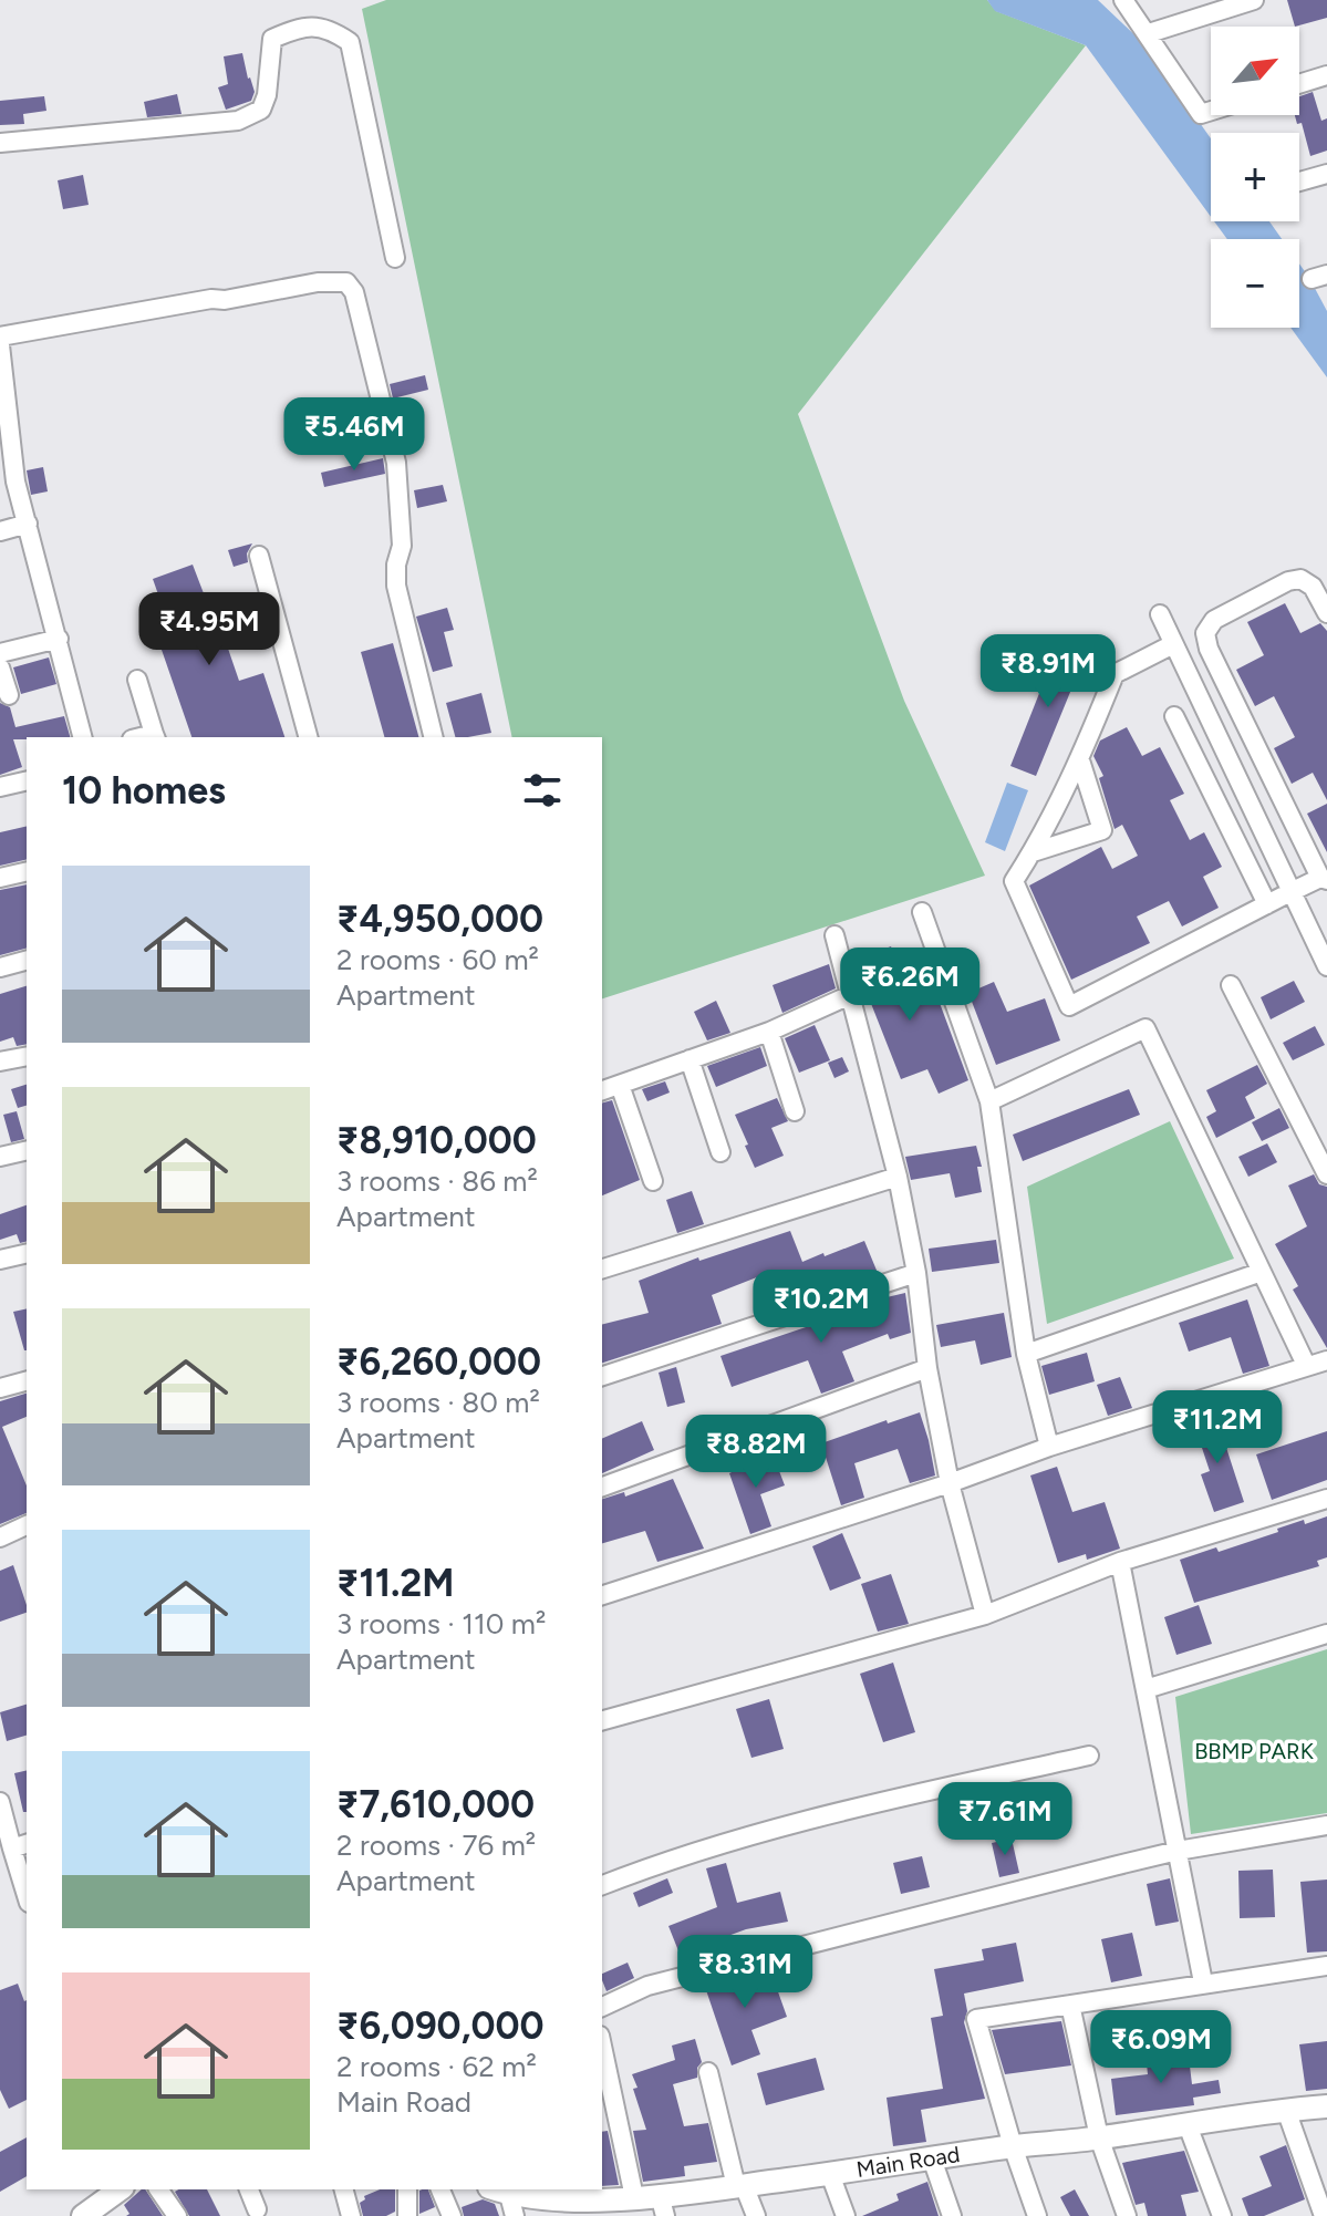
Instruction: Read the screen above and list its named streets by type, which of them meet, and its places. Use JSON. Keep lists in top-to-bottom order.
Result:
{
  "streets": {
    "main road": ["Main Road"]
  },
  "parks": ["BBMP PARK"],
  "north": "top right",
  "page": {
    "map_buttons": ["+", "−"],
    "price": [
      "₹5.46M",
      "₹4.95M",
      "₹8.91M",
      "₹6.26M",
      "₹10.2M",
      "₹11.2M",
      "₹8.82M",
      "₹7.61M",
      "₹8.31M",
      "₹6.09M"
    ],
    "heading": "10 homes",
    "list": [
      {
        "name": "₹4,950,000",
        "note": "2 rooms · 60 m² · Apartment"
      },
      {
        "name": "₹8,910,000",
        "note": "3 rooms · 86 m² · Apartment"
      },
      {
        "name": "₹6,260,000",
        "note": "3 rooms · 80 m² · Apartment"
      },
      {
        "name": "₹11.2M",
        "note": "3 rooms · 110 m² · Apartment"
      },
      {
        "name": "₹7,610,000",
        "note": "2 rooms · 76 m² · Apartment"
      },
      {
        "name": "₹6,090,000",
        "note": "2 rooms · 62 m² · Main Road"
      }
    ]
  }
}
